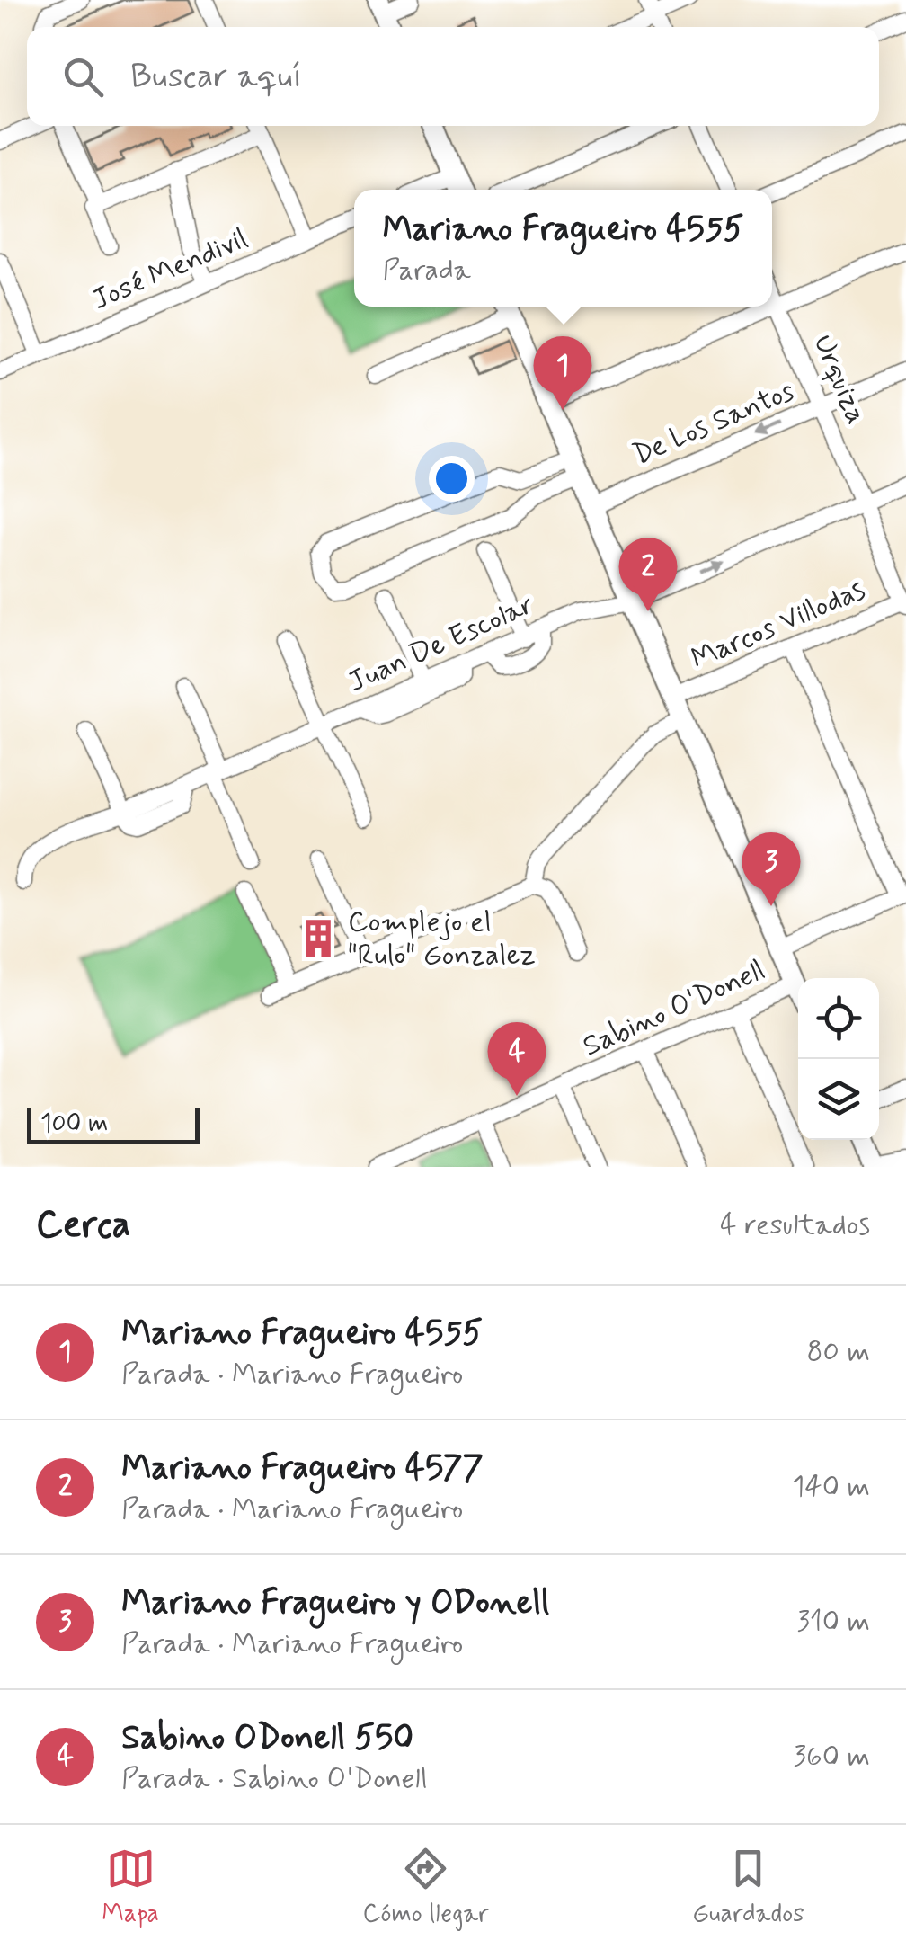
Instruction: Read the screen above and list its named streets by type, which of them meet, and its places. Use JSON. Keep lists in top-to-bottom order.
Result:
{
  "streets": {
    "street": [
      "José Mendivil",
      "Urquiza",
      "De Los Santos",
      "Marcos Villodas",
      "Juan De Escolar",
      "Sabino O'Donell"
    ]
  },
  "crossings": [
    ["Urquiza", "De Los Santos"],
    ["Urquiza", "Marcos Villodas"],
    ["Urquiza", "Juan De Escolar"]
  ],
  "places": {
    "building": ["Complejo el \"Rulo\" Gonzalez"]
  },
  "scale_bar": "100 m",
  "page": {
    "search": "Buscar aquí",
    "popup": ["Mariano Fragueiro 4555", "Parada"],
    "pins": [
      "1",
      "2",
      "3",
      "4"
    ],
    "scale": "100 m",
    "heading": ["Cerca", "4 resultados"],
    "list": [
      {
        "mark": "1",
        "name": "Mariano Fragueiro 4555",
        "note": "Parada · Mariano Fragueiro",
        "value": "80 m"
      },
      {
        "mark": "2",
        "name": "Mariano Fragueiro 4577",
        "note": "Parada · Mariano Fragueiro",
        "value": "140 m"
      },
      {
        "mark": "3",
        "name": "Mariano Fragueiro y ODonell",
        "note": "Parada · Mariano Fragueiro",
        "value": "310 m"
      },
      {
        "mark": "4",
        "name": "Sabino ODonell 550",
        "note": "Parada · Sabino O'Donell",
        "value": "360 m"
      }
    ],
    "nav": ["Mapa", "Cómo llegar", "Guardados"]
  }
}
